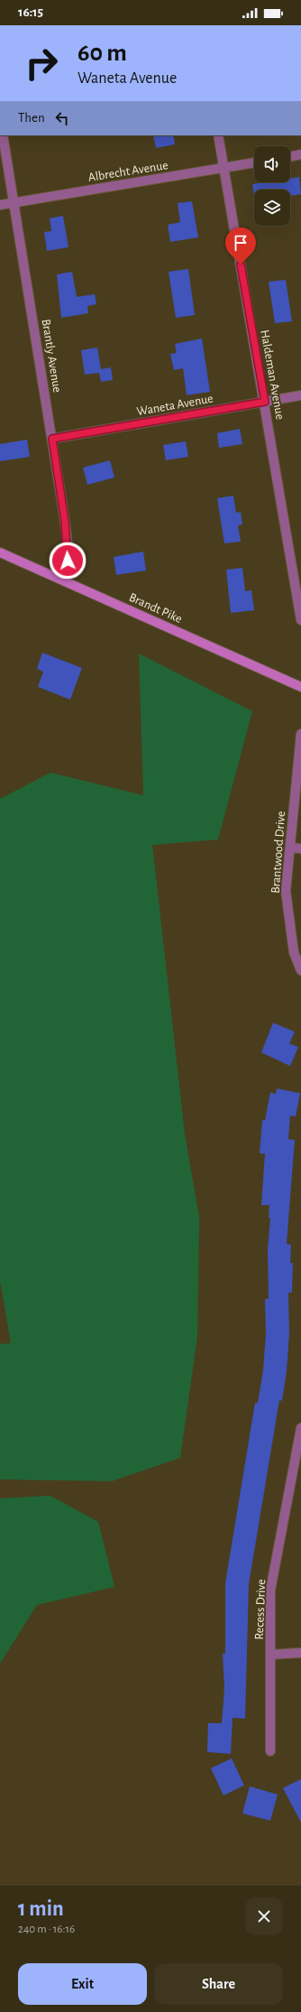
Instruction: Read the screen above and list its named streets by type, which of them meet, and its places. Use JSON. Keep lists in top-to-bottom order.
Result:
{
  "streets": {
    "main road": ["Brandt Pike"],
    "street": [
      "Albrecht Avenue",
      "Brantly Avenue",
      "Haldeman Avenue",
      "Waneta Avenue",
      "Brantwood Drive",
      "Recess Drive"
    ]
  },
  "crossings": [
    ["Albrecht Avenue", "Brantly Avenue"],
    ["Albrecht Avenue", "Haldeman Avenue"],
    ["Brantly Avenue", "Waneta Avenue"],
    ["Brantly Avenue", "Brandt Pike"],
    ["Haldeman Avenue", "Waneta Avenue"]
  ],
  "page": {
    "status": "16:15",
    "turn": ["60 m", "Waneta Avenue"],
    "then": "Then",
    "heading": ["1 min", "240 m · 16:16"],
    "buttons": ["Exit", "Share"]
  }
}
